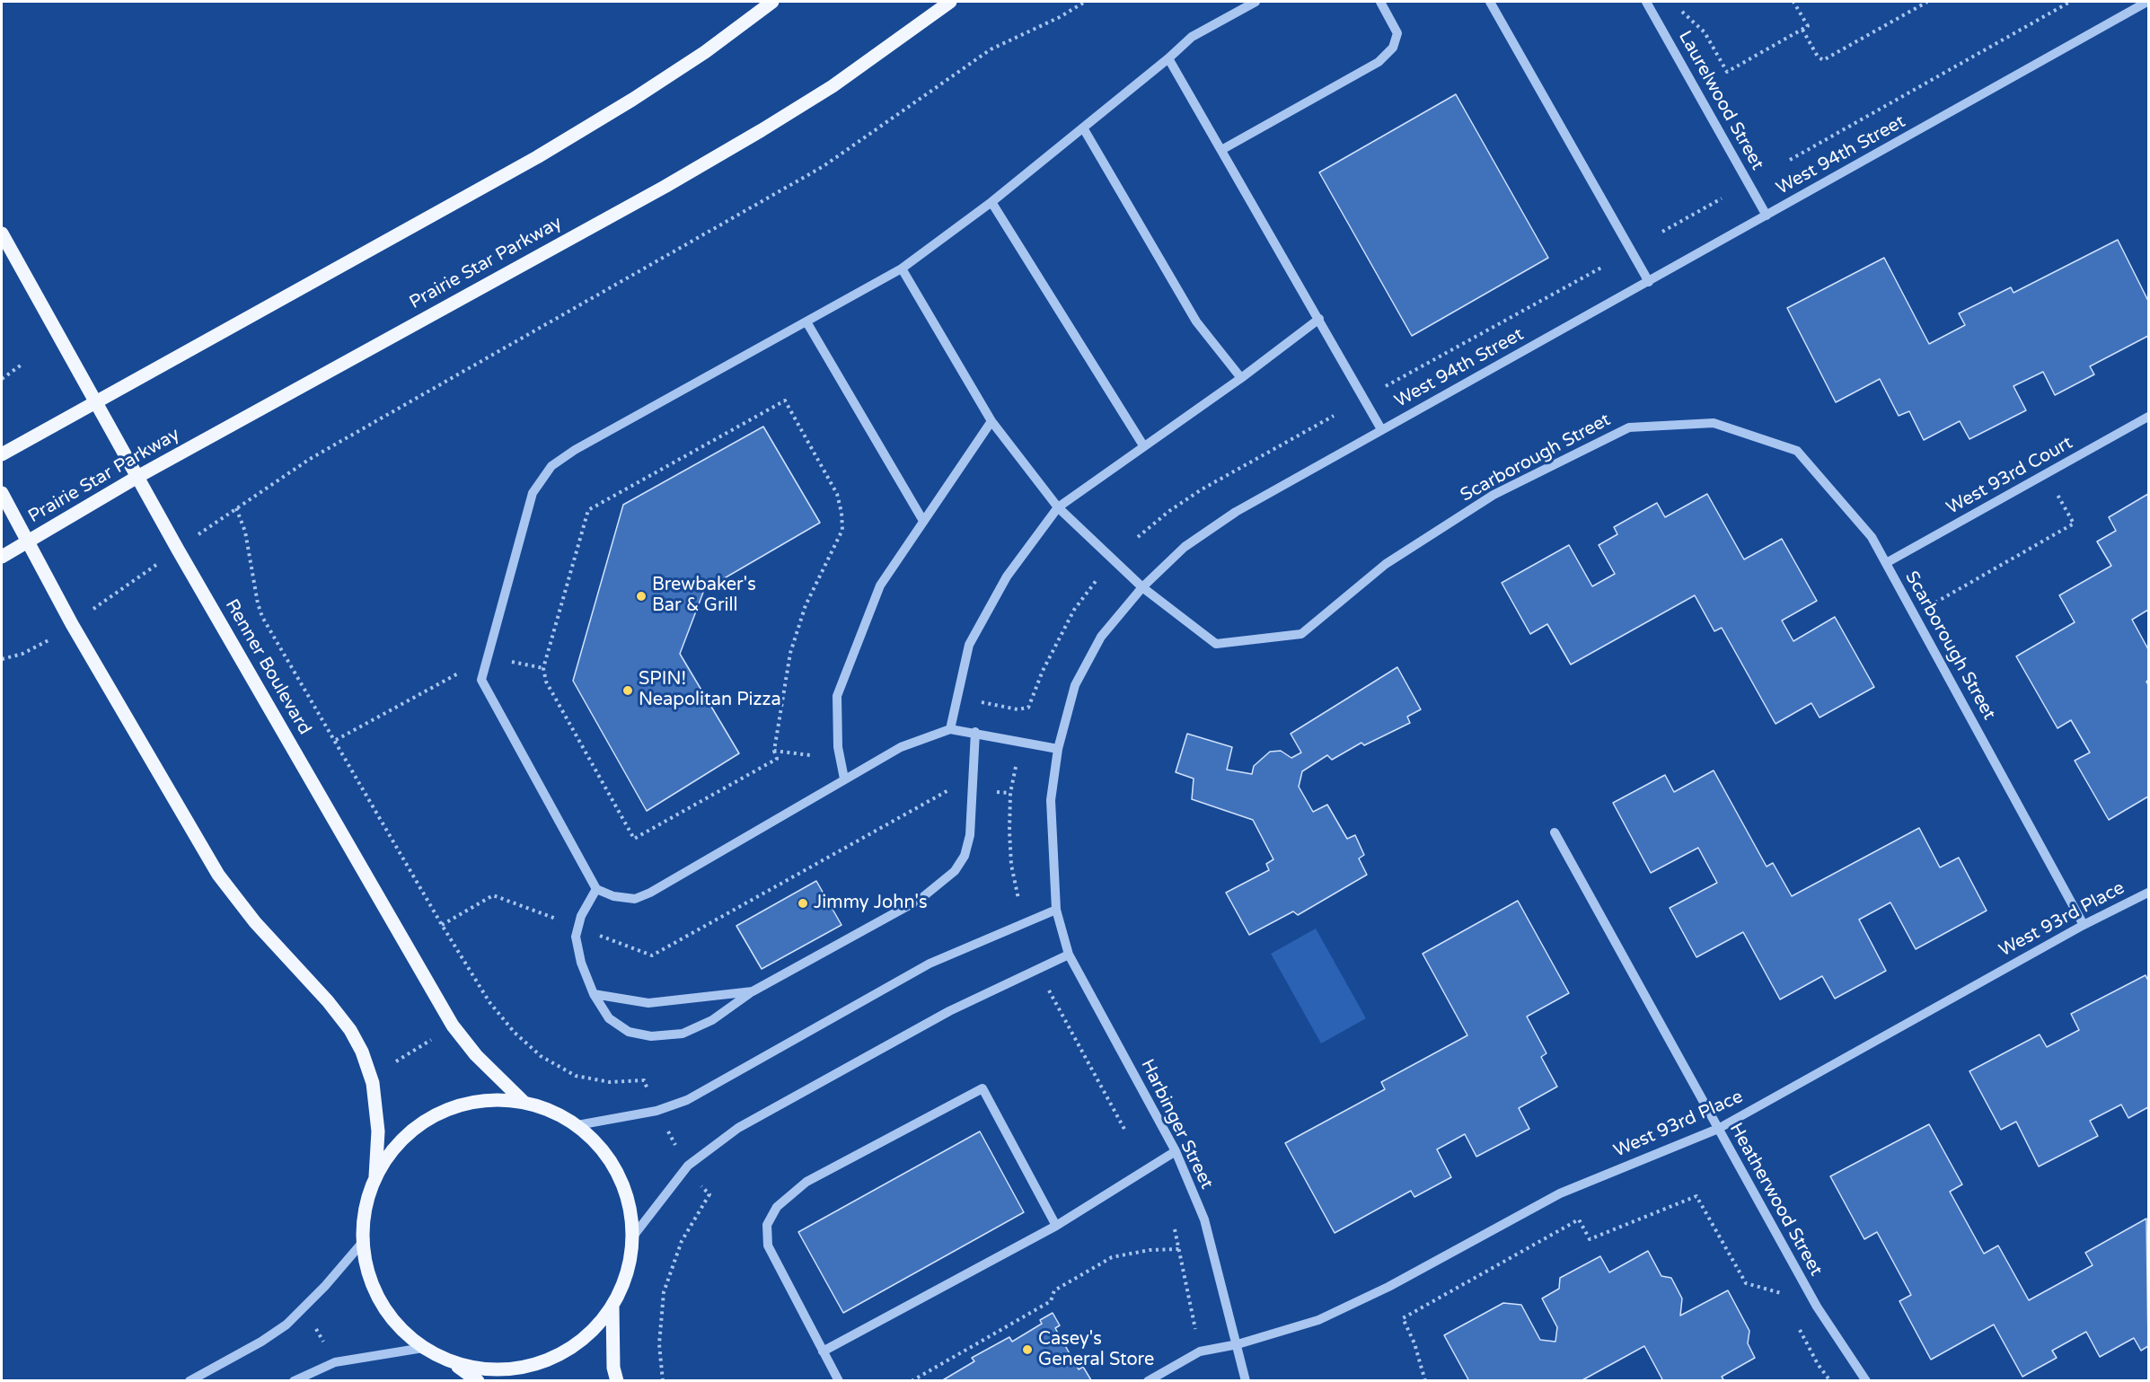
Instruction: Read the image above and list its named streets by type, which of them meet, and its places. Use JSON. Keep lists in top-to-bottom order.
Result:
{
  "streets": {
    "main road": ["Prairie Star Parkway", "Renner Boulevard"],
    "street": [
      "Laurelwood Street",
      "West 94th Street",
      "Scarborough Street",
      "West 93rd Court",
      "West 93rd Place",
      "Harbinger Street",
      "Heatherwood Street"
    ]
  },
  "crossings": [
    ["Laurelwood Street", "West 94th Street"],
    ["West 94th Street", "Scarborough Street"],
    ["West 94th Street", "Harbinger Street"],
    ["Prairie Star Parkway", "Renner Boulevard"],
    ["Scarborough Street", "West 93rd Court"],
    ["Scarborough Street", "West 93rd Place"],
    ["West 93rd Place", "Harbinger Street"],
    ["West 93rd Place", "Heatherwood Street"]
  ],
  "places": [
    "Brewbaker's Bar & Grill",
    "SPIN! Neapolitan Pizza",
    "Jimmy John's",
    "Casey's General Store"
  ]
}
